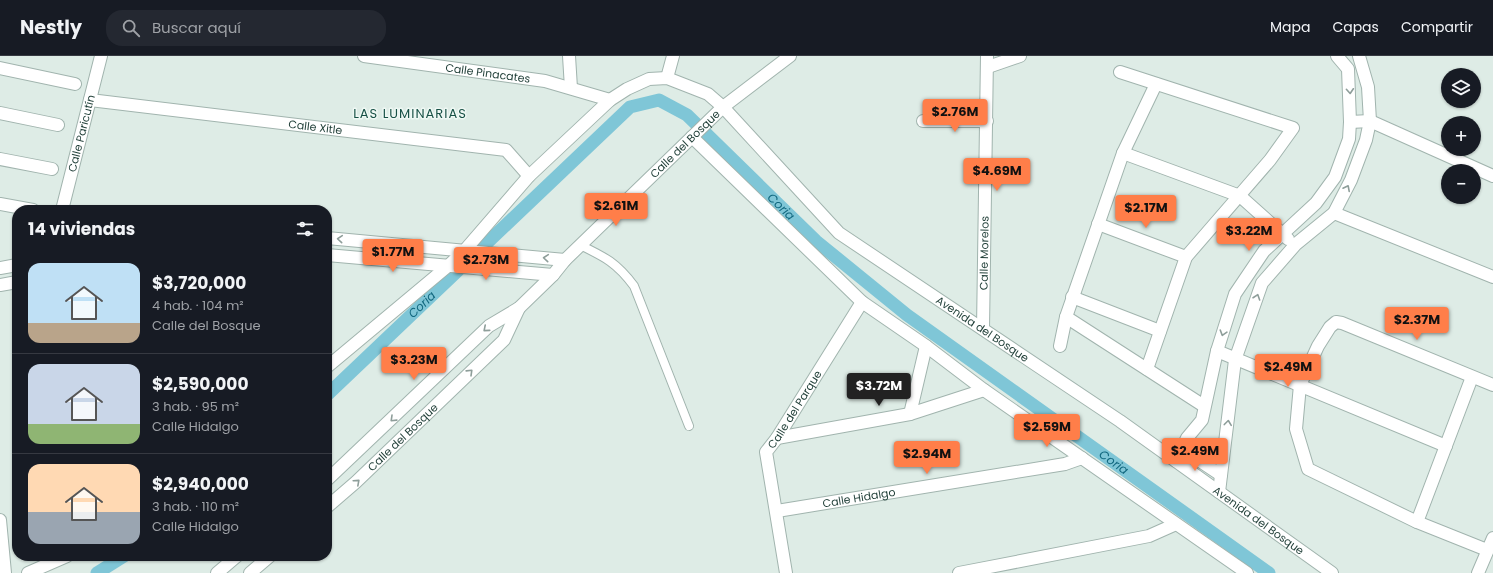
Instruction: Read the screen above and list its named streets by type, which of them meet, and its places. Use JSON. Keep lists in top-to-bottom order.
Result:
{
  "streets": {
    "street": [
      "Calle Pinacates",
      "Calle Xitle",
      "Calle Paricutín",
      "Calle del Bosque",
      "Calle Morelos",
      "Avenida del Bosque",
      "Calle del Parque",
      "Calle Hidalgo"
    ]
  },
  "crossings": [
    ["Calle Pinacates", "Avenida del Bosque"],
    ["Calle Xitle", "Calle Paricutín"],
    ["Calle del Bosque", "Avenida del Bosque"],
    ["Calle Morelos", "Avenida del Bosque"],
    ["Calle del Parque", "Calle Hidalgo"]
  ],
  "districts": ["LAS LUMINARIAS"],
  "water": ["Coria"],
  "page": {
    "header": "Nestly",
    "search": "Buscar aquí",
    "nav": ["Mapa", "Capas", "Compartir"],
    "map_buttons": ["+", "−"],
    "price": [
      "$2.76M",
      "$4.69M",
      "$2.61M",
      "$2.17M",
      "$3.22M",
      "$1.77M",
      "$2.73M",
      "$2.37M",
      "$3.23M",
      "$2.49M",
      "$3.72M",
      "$2.59M",
      "$2.49M",
      "$2.94M"
    ],
    "heading": "14 viviendas",
    "list": [
      {
        "name": "$3,720,000",
        "note": "4 hab. · 104 m² · Calle del Bosque"
      },
      {
        "name": "$2,590,000",
        "note": "3 hab. · 95 m² · Calle Hidalgo"
      },
      {
        "name": "$2,940,000",
        "note": "3 hab. · 110 m² · Calle Hidalgo"
      }
    ]
  }
}
